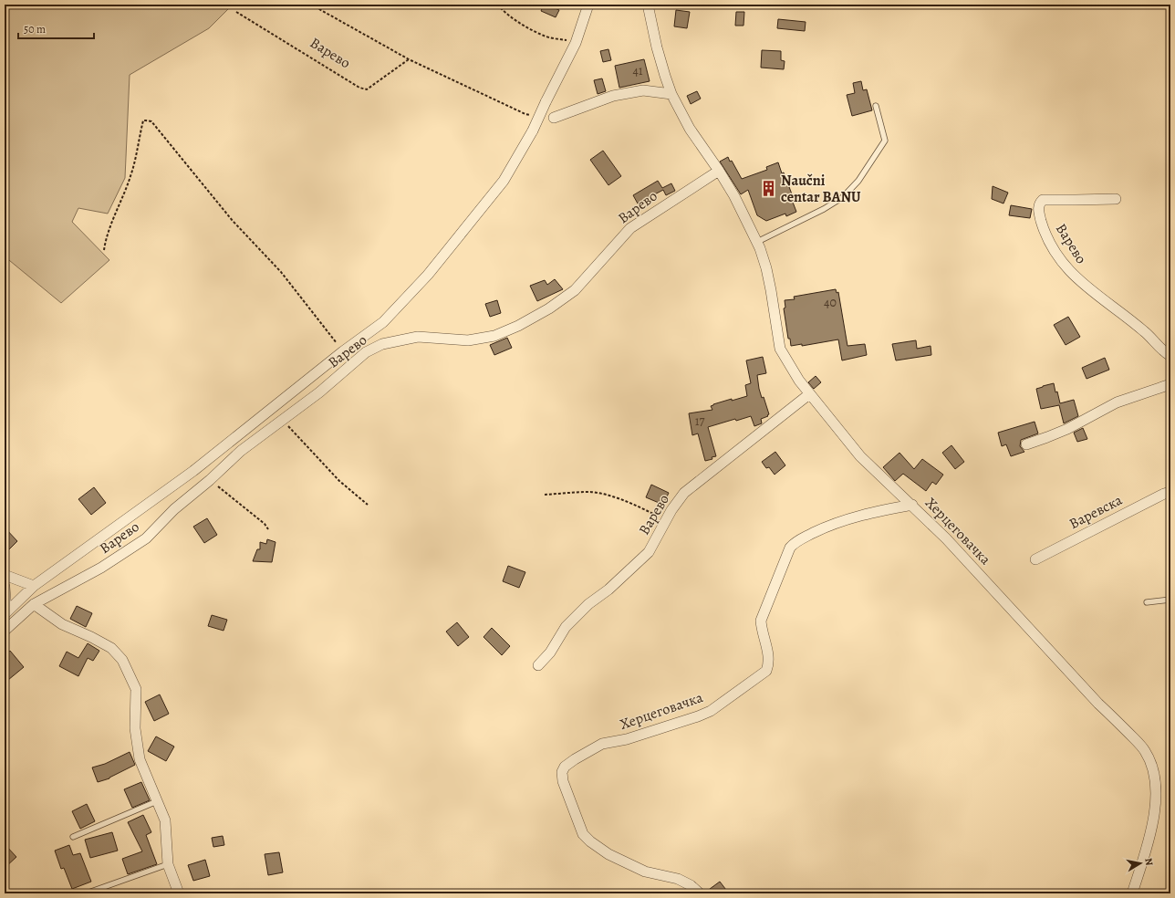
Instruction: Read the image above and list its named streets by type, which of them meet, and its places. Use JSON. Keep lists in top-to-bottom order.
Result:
{
  "streets": {
    "street": ["Варево", "Варевска", "Херцеговачка"]
  },
  "places": {
    "building": ["Naučni centar BANU"]
  },
  "house_numbers": ["41", "40", "17"],
  "scale_bar": "50 m",
  "north": "right"
}
